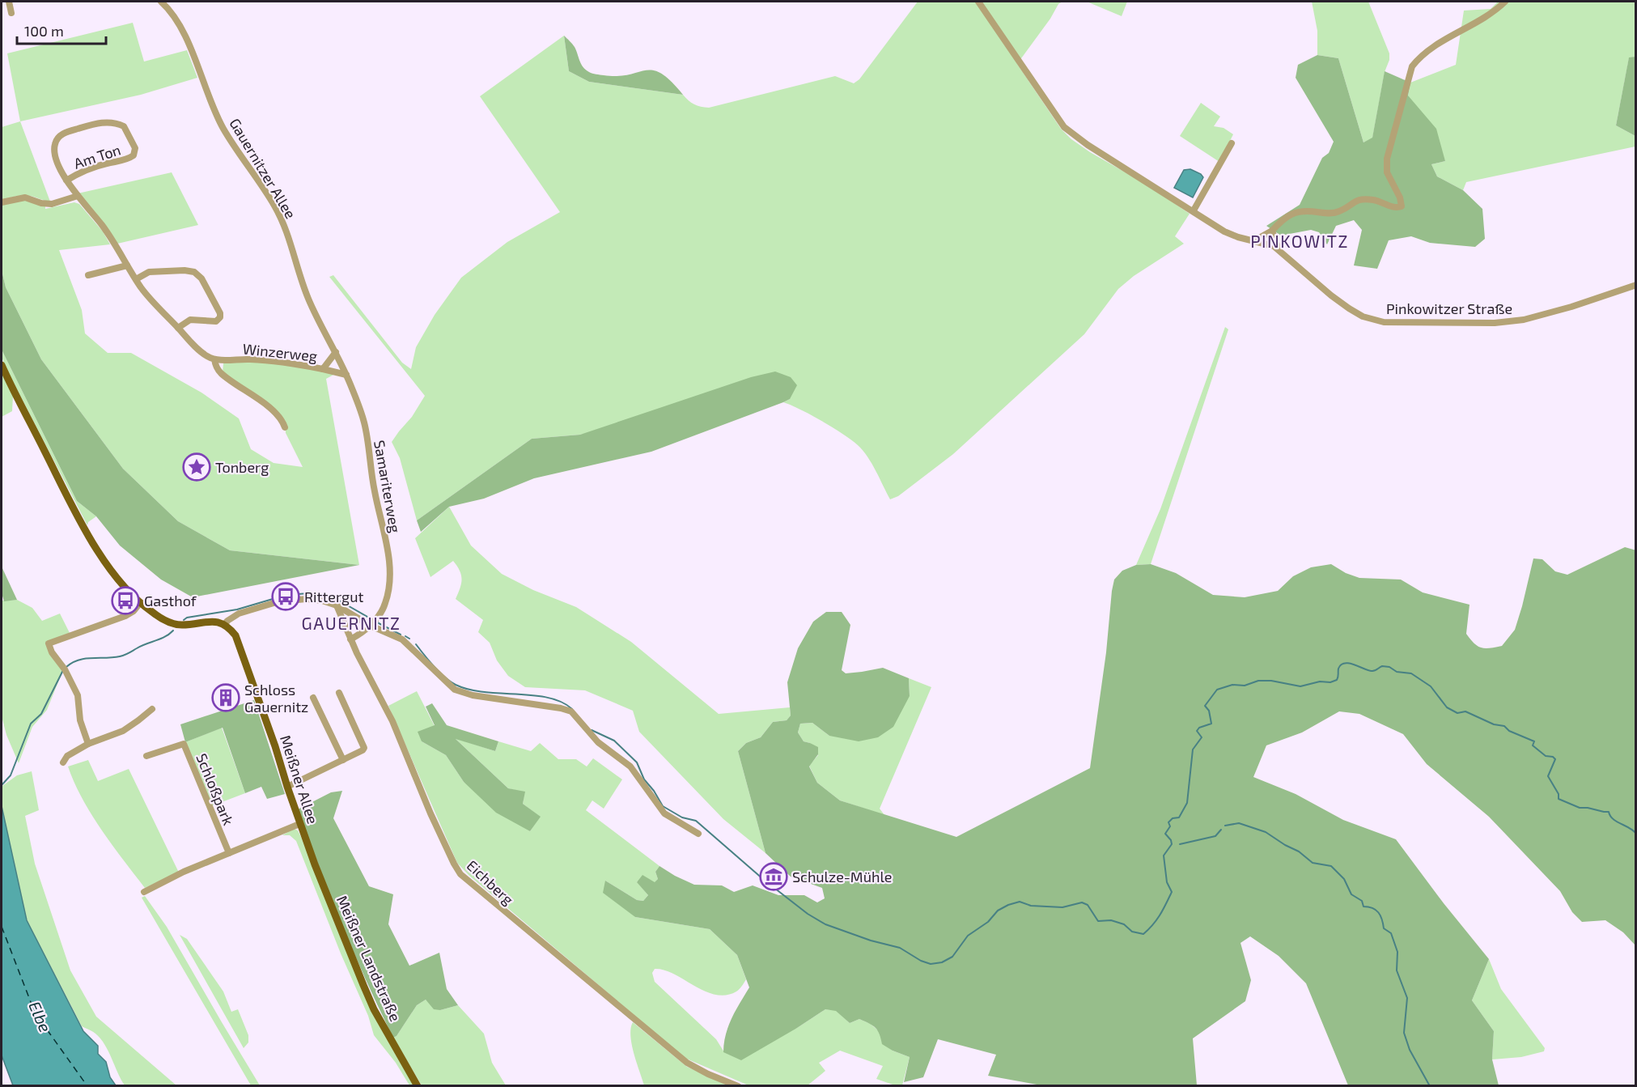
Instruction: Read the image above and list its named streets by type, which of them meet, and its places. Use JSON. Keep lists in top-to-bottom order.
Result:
{
  "streets": {
    "main road": ["Meißner Allee", "Meißner Landstraße"],
    "street": [
      "Am Ton",
      "Gauernitzer Allee",
      "Pinkowitzer Straße",
      "Winzerweg",
      "Samariterweg",
      "Schloßpark",
      "Eichberg"
    ]
  },
  "crossings": [
    ["Gauernitzer Allee", "Winzerweg"],
    ["Gauernitzer Allee", "Samariterweg"],
    ["Winzerweg", "Samariterweg"],
    ["Meißner Allee", "Meißner Landstraße"]
  ],
  "districts": ["PINKOWITZ", "GAUERNITZ"],
  "water": ["Elbe"],
  "places": {
    "place": ["Tonberg"],
    "bus stop": ["Rittergut", "Gasthof"],
    "building": ["Schloss Gauernitz"],
    "museum": ["Schulze-Mühle"]
  },
  "scale_bar": "100 m"
}
